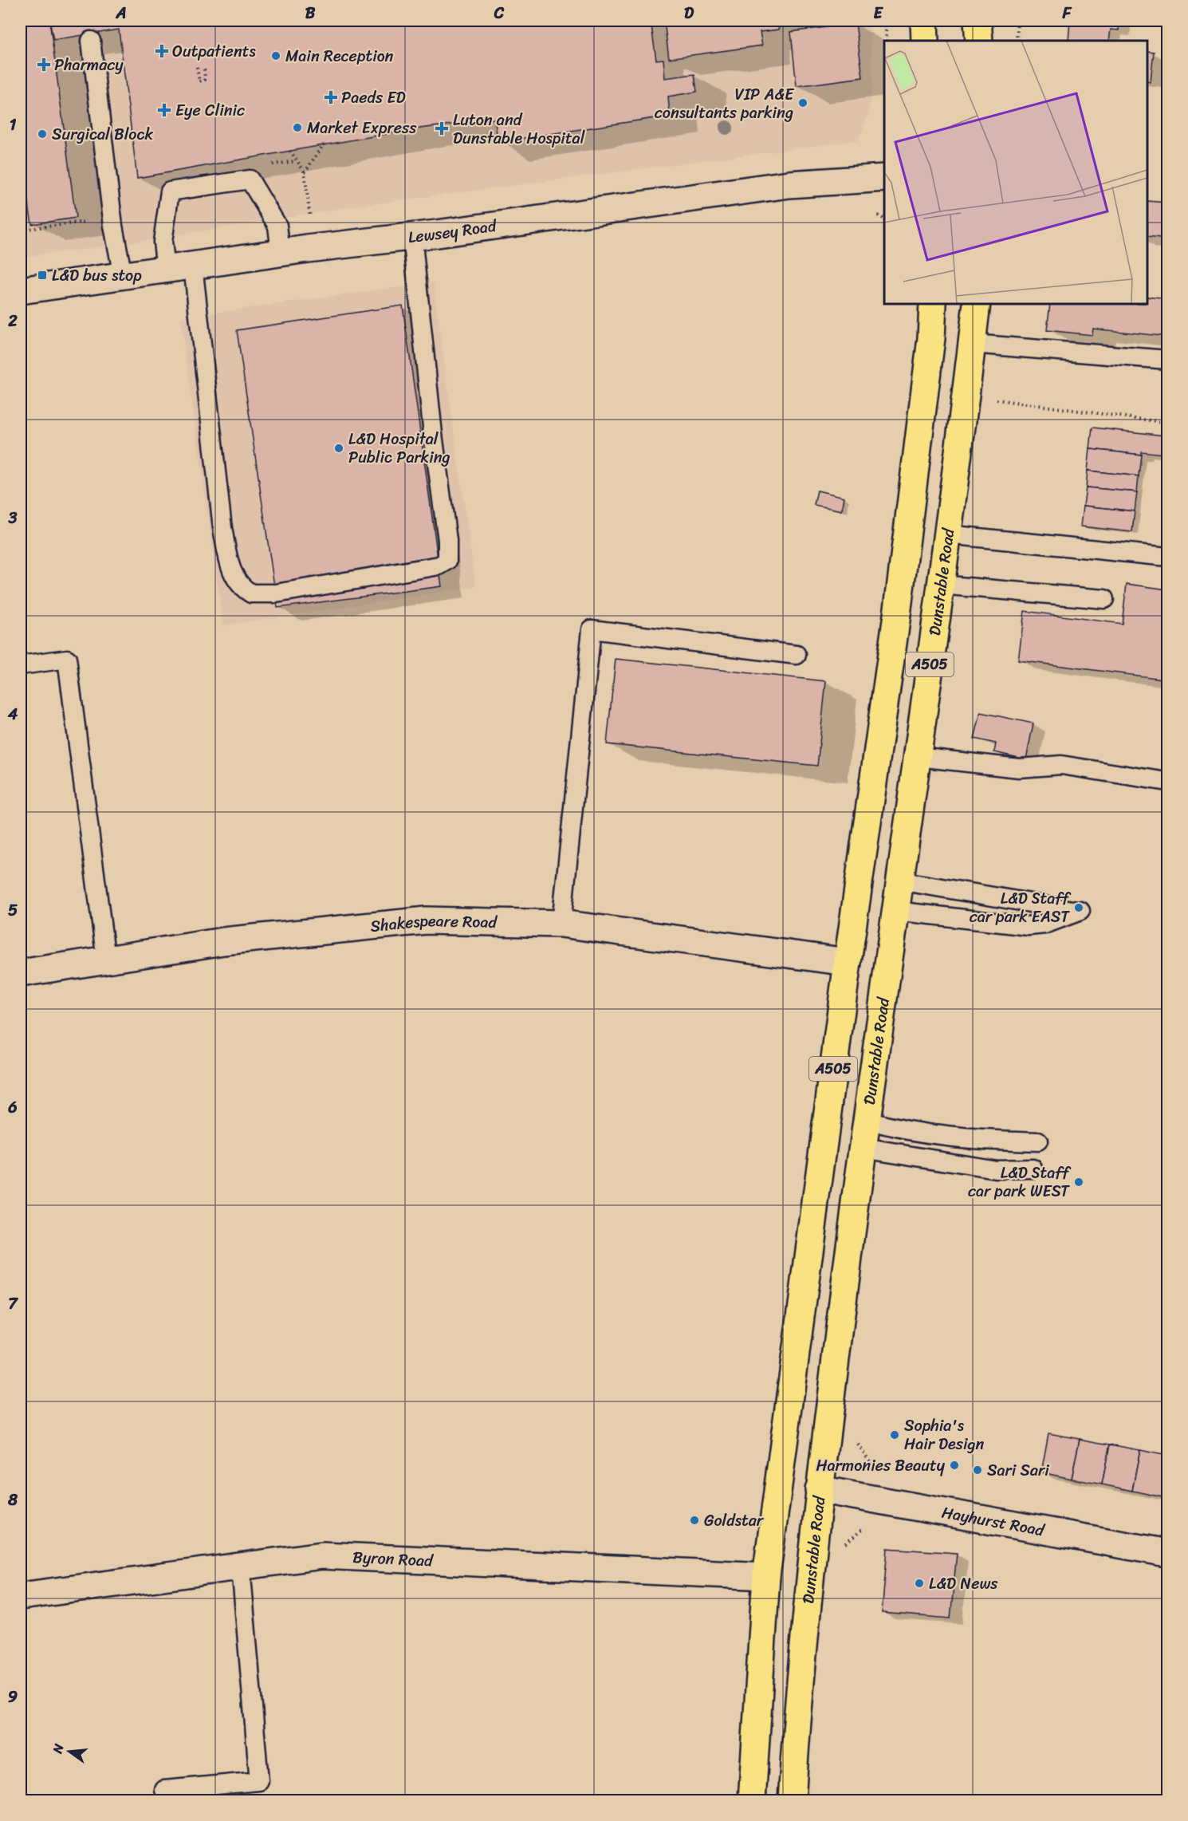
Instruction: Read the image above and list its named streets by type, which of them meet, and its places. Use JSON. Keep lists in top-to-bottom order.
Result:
{
  "streets": {
    "main road": ["Dunstable Road", "A505"],
    "street": [
      "Lewsey Road",
      "Shakespeare Road",
      "Hayhurst Road",
      "Byron Road"
    ]
  },
  "crossings": [
    ["Dunstable Road", "Hayhurst Road"],
    ["A505", "Shakespeare Road"],
    ["A505", "Byron Road"]
  ],
  "places": {
    "health": [
      "Outpatients",
      "Pharmacy",
      "Paeds ED",
      "Eye Clinic",
      "Luton and Dunstable Hospital"
    ],
    "other": [
      "Main Reception",
      "VIP A&E consultants parking",
      "Market Express",
      "Surgical Block",
      "L&D Hospital Public Parking",
      "L&D Staff car park EAST",
      "L&D Staff car park WEST",
      "Sophia's Hair Design",
      "Harmonies Beauty",
      "Sari Sari",
      "Goldstar",
      "L&D News"
    ],
    "transit": ["L&D bus stop"]
  },
  "north": "left",
  "grid": {
    "columns": [
      "A",
      "B",
      "C",
      "D",
      "E",
      "F"
    ],
    "rows": [
      "1",
      "2",
      "3",
      "4",
      "5",
      "6",
      "7",
      "8",
      "9"
    ]
  }
}
